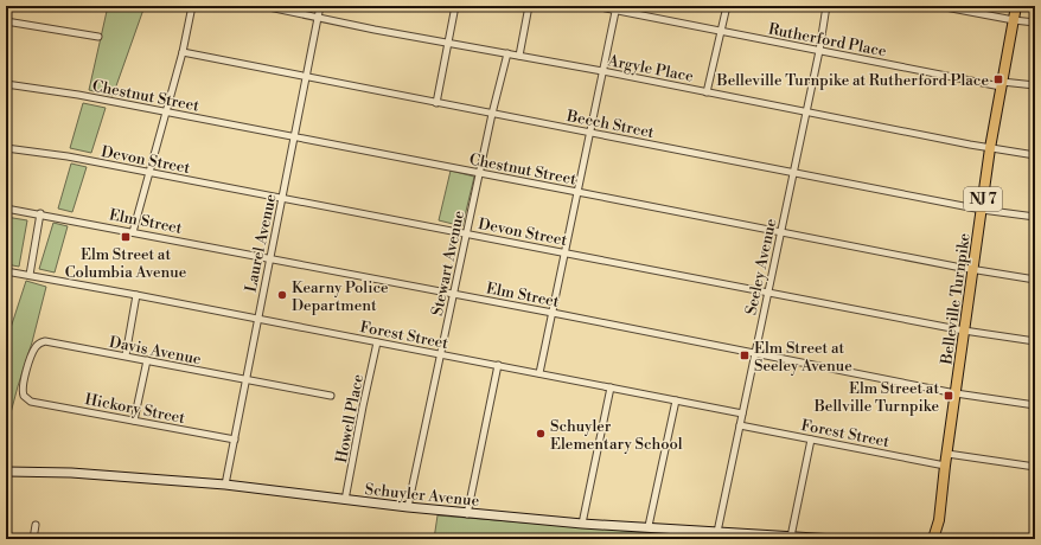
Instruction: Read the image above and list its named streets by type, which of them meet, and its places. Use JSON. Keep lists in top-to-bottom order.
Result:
{
  "streets": {
    "main road": ["NJ 7", "Belleville Turnpike", "Schuyler Avenue"],
    "street": [
      "Rutherford Place",
      "Argyle Place",
      "Chestnut Street",
      "Beech Street",
      "Devon Street",
      "Elm Street",
      "Laurel Avenue",
      "Stewart Avenue",
      "Seeley Avenue",
      "Forest Street",
      "Davis Avenue",
      "Hickory Street",
      "Howell Place"
    ]
  },
  "crossings": [
    ["Rutherford Place", "Seeley Avenue"],
    ["Rutherford Place", "Belleville Turnpike"],
    ["Argyle Place", "Laurel Avenue"],
    ["Argyle Place", "Stewart Avenue"],
    ["Argyle Place", "Seeley Avenue"],
    ["Argyle Place", "Belleville Turnpike"],
    ["Chestnut Street", "Laurel Avenue"],
    ["Chestnut Street", "Stewart Avenue"],
    ["Chestnut Street", "Seeley Avenue"],
    ["Chestnut Street", "Belleville Turnpike"],
    ["Beech Street", "Laurel Avenue"],
    ["Beech Street", "Stewart Avenue"],
    ["Beech Street", "Seeley Avenue"],
    ["Beech Street", "Belleville Turnpike"],
    ["Devon Street", "Laurel Avenue"],
    ["Devon Street", "Stewart Avenue"],
    ["Devon Street", "Seeley Avenue"],
    ["Devon Street", "Belleville Turnpike"],
    ["Elm Street", "Laurel Avenue"],
    ["Elm Street", "Stewart Avenue"],
    ["Elm Street", "Seeley Avenue"],
    ["Elm Street", "Belleville Turnpike"],
    ["Laurel Avenue", "Forest Street"],
    ["Laurel Avenue", "Davis Avenue"],
    ["Laurel Avenue", "Hickory Street"],
    ["Laurel Avenue", "Schuyler Avenue"],
    ["Stewart Avenue", "Forest Street"],
    ["Stewart Avenue", "Schuyler Avenue"],
    ["Seeley Avenue", "Forest Street"],
    ["Seeley Avenue", "Schuyler Avenue"],
    ["Belleville Turnpike", "Forest Street"],
    ["Forest Street", "Howell Place"],
    ["Davis Avenue", "Hickory Street"],
    ["Howell Place", "Schuyler Avenue"]
  ],
  "places": {
    "transit": [
      "Belleville Turnpike at Rutherford Place",
      "Elm Street at Columbia Avenue",
      "Elm Street at Seeley Avenue",
      "Elm Street at Bellville Turnpike"
    ],
    "other": ["Kearny Police Department", "Schuyler Elementary School"]
  }
}
